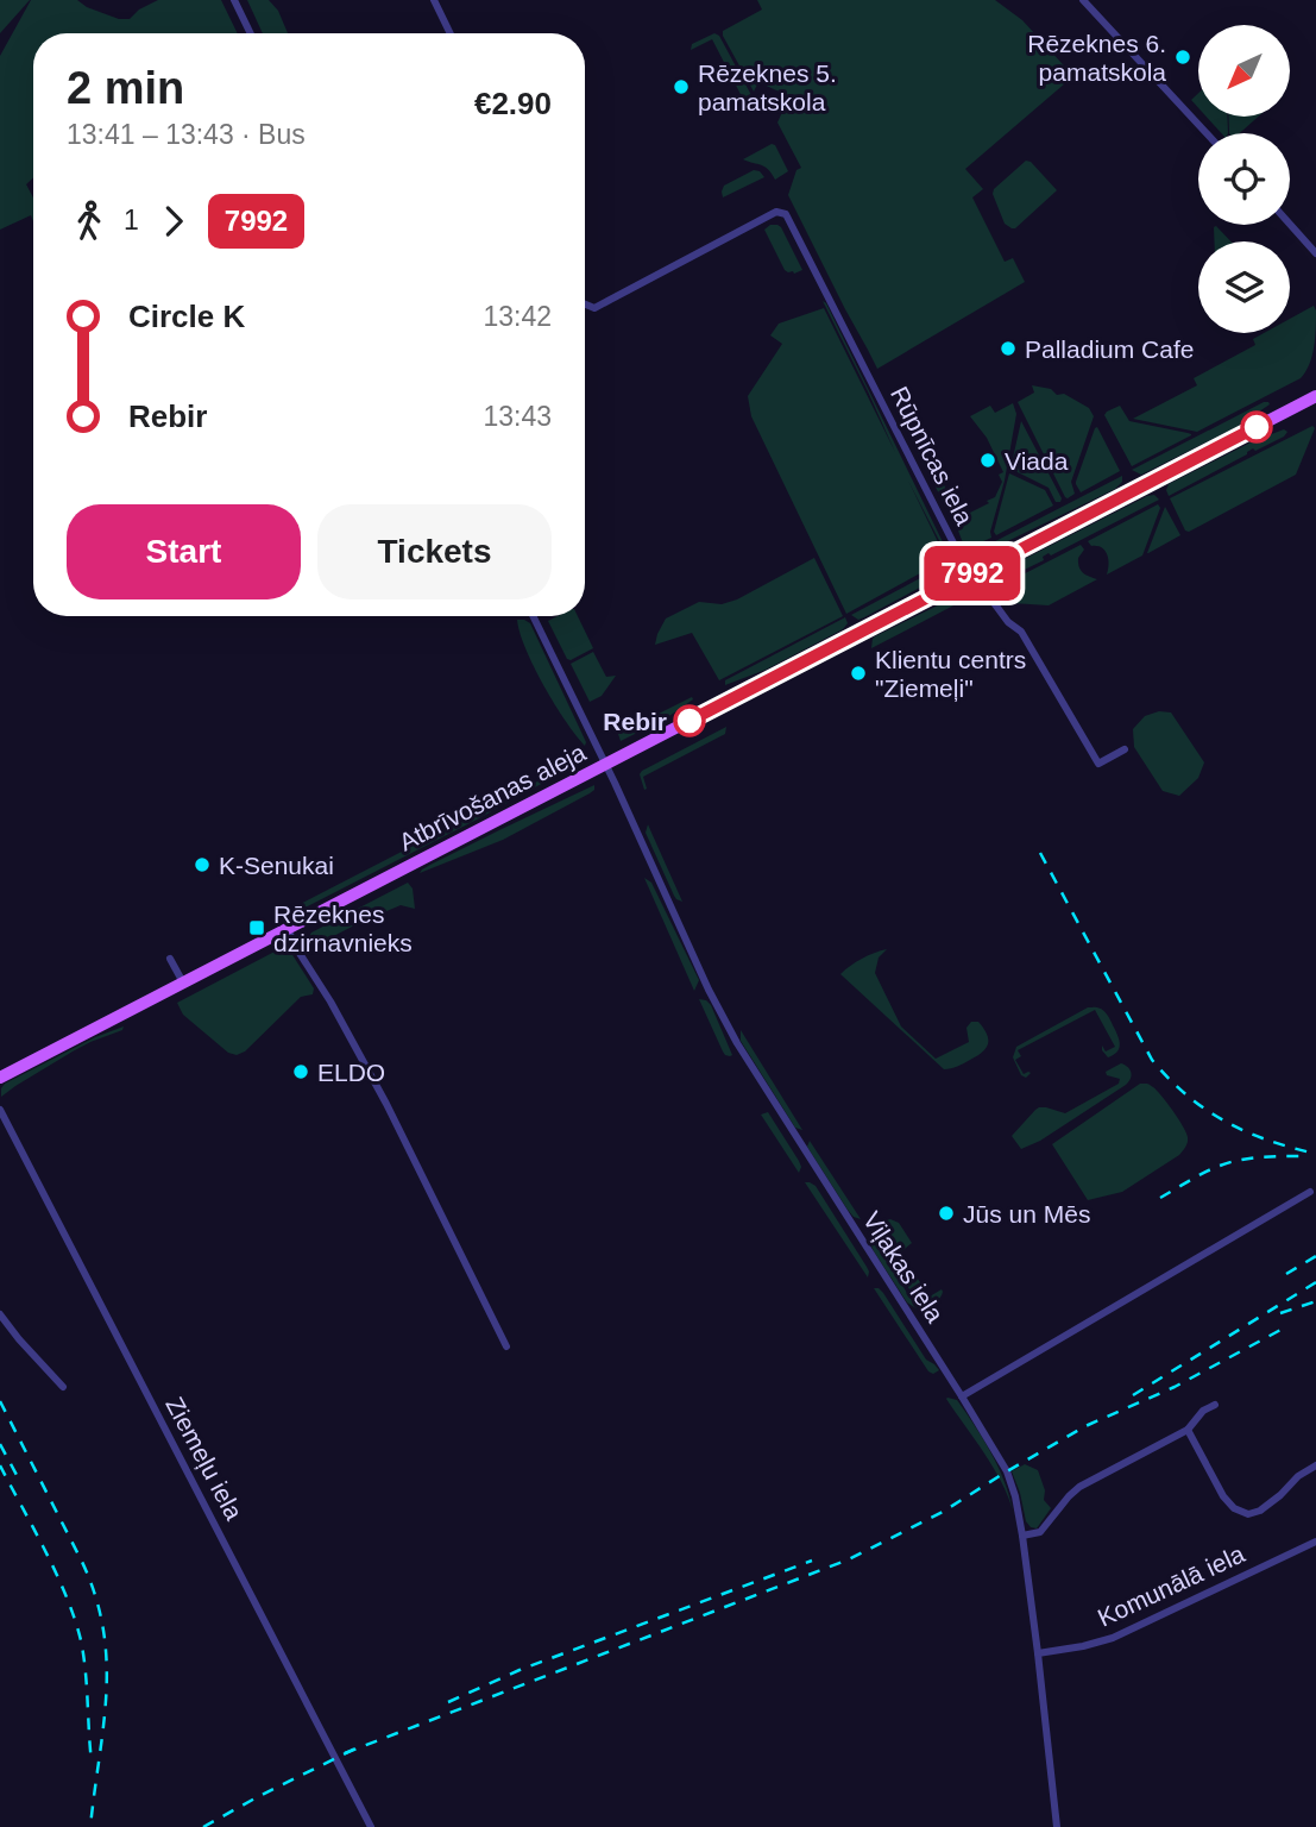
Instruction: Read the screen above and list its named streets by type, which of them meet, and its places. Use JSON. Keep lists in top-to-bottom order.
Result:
{
  "streets": {
    "main road": ["Atbrīvošanas aleja"],
    "street": [
      "Rūpnīcas iela",
      "Viļakas iela",
      "Ziemeļu iela",
      "Komunālā iela"
    ]
  },
  "crossings": [
    ["Rūpnīcas iela", "Atbrīvošanas aleja"],
    ["Atbrīvošanas aleja", "Viļakas iela"],
    ["Viļakas iela", "Komunālā iela"]
  ],
  "places": {
    "other": [
      "Rēzeknes 6. pamatskola",
      "Rēzeknes 5. pamatskola",
      "Palladium Cafe",
      "Viada",
      "Klientu centrs \"Ziemeļi\"",
      "Rebir",
      "K-Senukai",
      "ELDO",
      "Jūs un Mēs"
    ],
    "transit": ["Rēzeknes dzirnavnieks"]
  },
  "lines": ["bus line 7992"],
  "north": "bottom left",
  "page": {
    "on_map": "7992",
    "heading": ["2 min", "13:41 – 13:43 · Bus", "€2.90"],
    "legs": ["1", "7992"],
    "list": [
      {
        "name": "Circle K",
        "value": "13:42"
      },
      {
        "name": "Rebir",
        "value": "13:43"
      }
    ],
    "buttons": ["Start", "Tickets"]
  }
}
